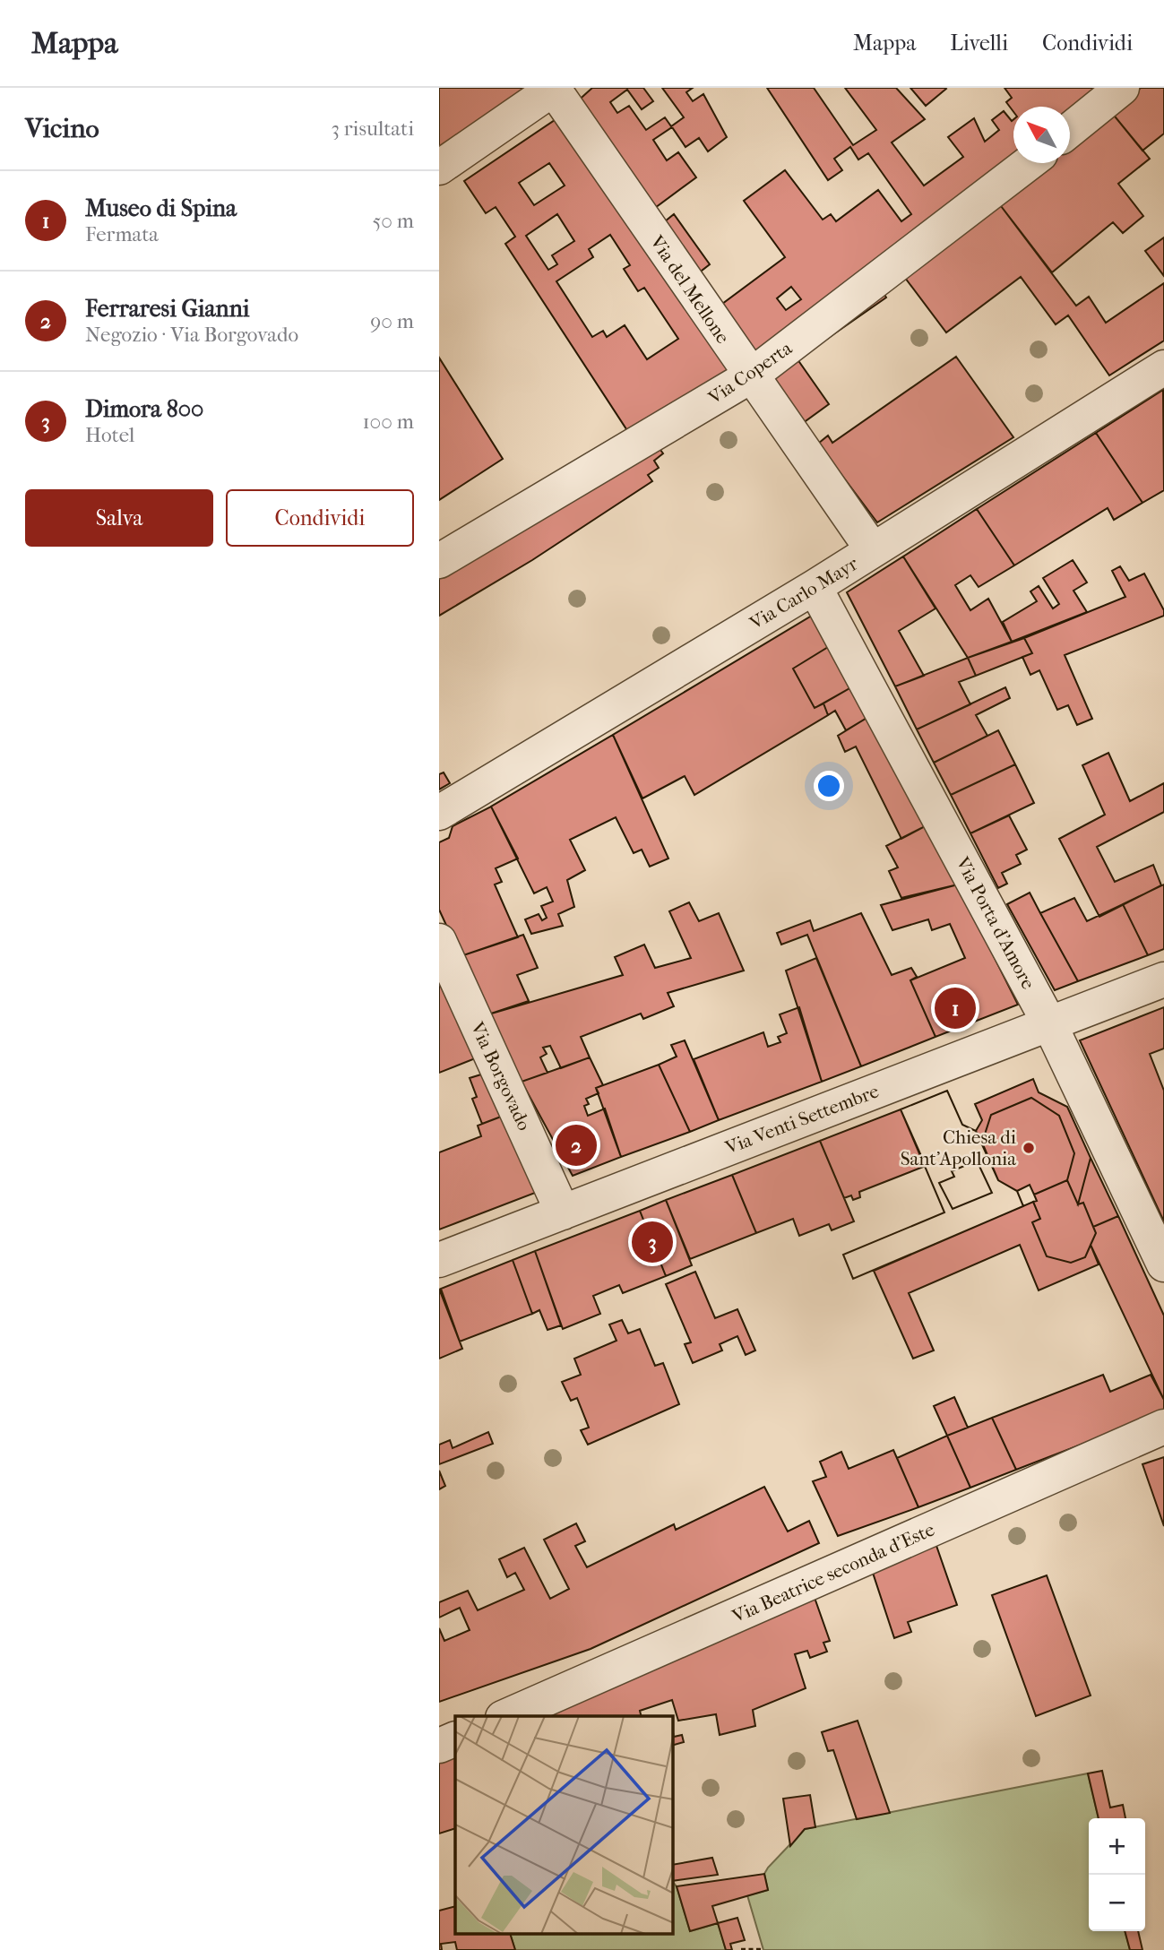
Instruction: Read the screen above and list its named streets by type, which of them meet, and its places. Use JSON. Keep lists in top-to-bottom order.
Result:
{
  "streets": {
    "street": [
      "Via del Mellone",
      "Via Coperta",
      "Via Carlo Mayr",
      "Via Porta d'Amore",
      "Via Borgovado",
      "Via Venti Settembre",
      "Via Beatrice seconda d'Este"
    ]
  },
  "crossings": [
    ["Via del Mellone", "Via Coperta"],
    ["Via del Mellone", "Via Carlo Mayr"],
    ["Via Carlo Mayr", "Via Porta d'Amore"],
    ["Via Porta d'Amore", "Via Venti Settembre"],
    ["Via Borgovado", "Via Venti Settembre"]
  ],
  "places": ["Chiesa di Sant'Apollonia"],
  "north": "top left",
  "page": {
    "header": "Mappa",
    "nav": ["Mappa", "Livelli", "Condividi"],
    "heading": ["Vicino", "3 risultati"],
    "list": [
      {
        "mark": "1",
        "name": "Museo di Spina",
        "note": "Fermata",
        "value": "50 m"
      },
      {
        "mark": "2",
        "name": "Ferraresi Gianni",
        "note": "Negozio · Via Borgovado",
        "value": "90 m"
      },
      {
        "mark": "3",
        "name": "Dimora 800",
        "note": "Hotel",
        "value": "100 m"
      }
    ],
    "buttons": ["Salva", "Condividi"],
    "pins": ["1", "2", "3"],
    "map_buttons": ["+", "−"]
  }
}
